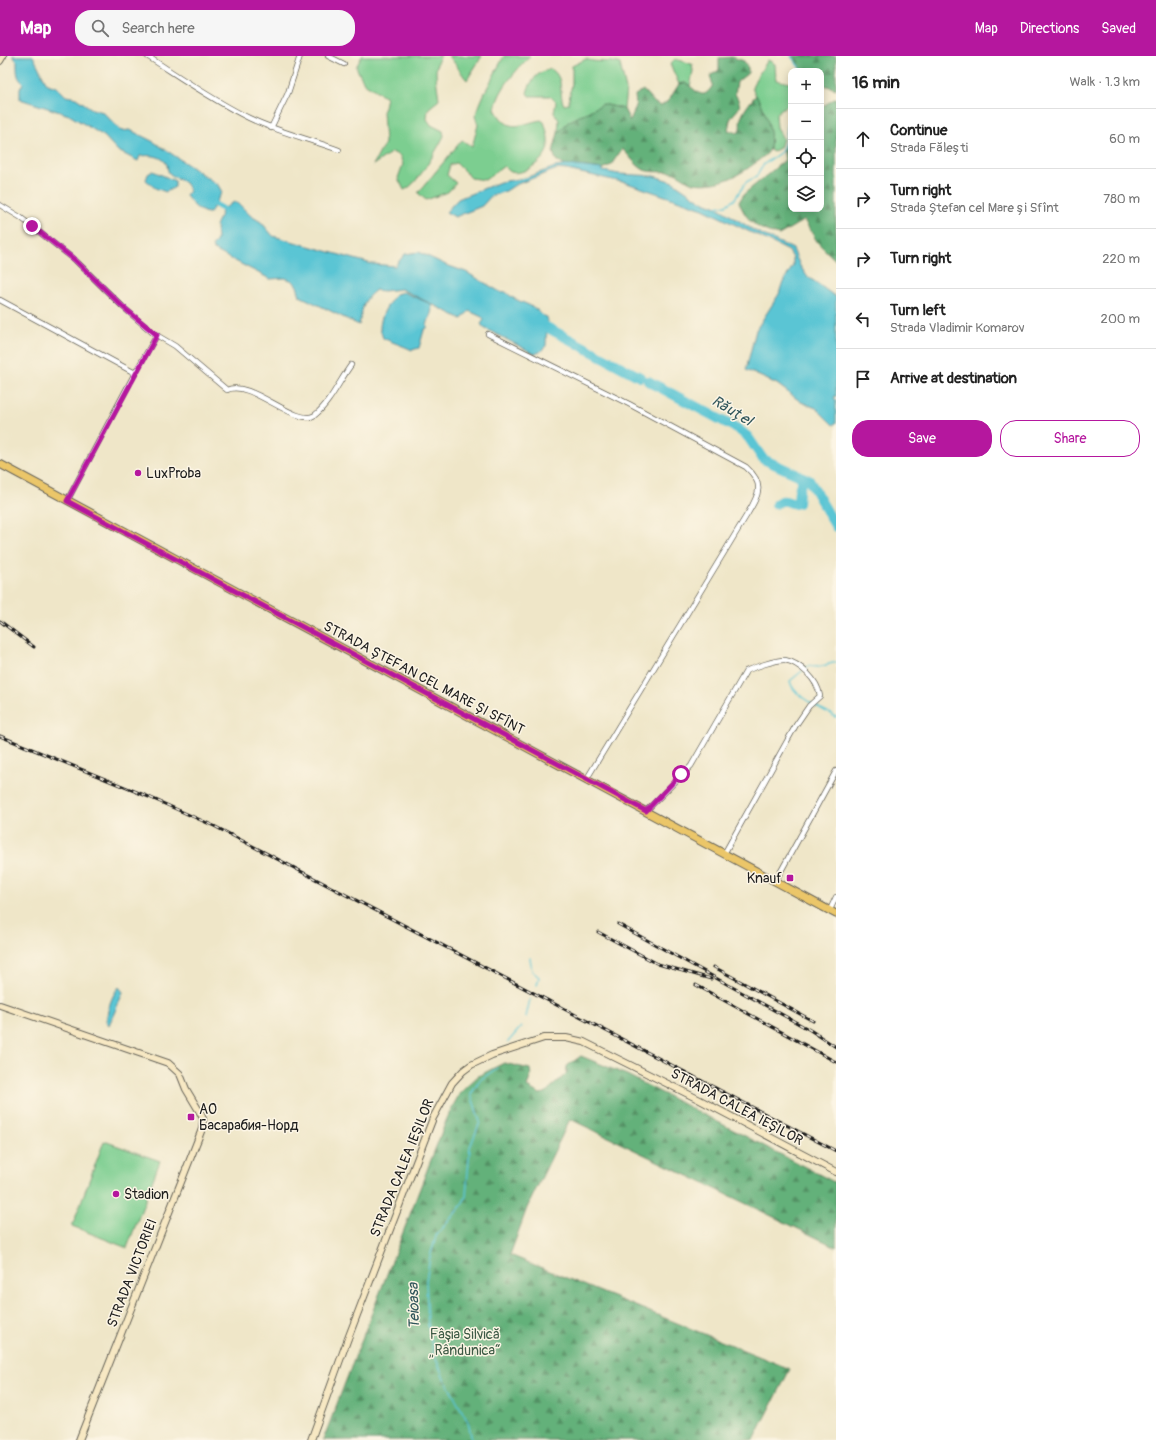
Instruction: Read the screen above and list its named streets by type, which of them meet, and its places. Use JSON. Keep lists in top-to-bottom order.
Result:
{
  "streets": {
    "main road": ["STRADA ȘTEFAN CEL MARE ȘI SFÎNT"],
    "street": ["STRADA CALEA IEȘILOR", "STRADA VICTORIEI"]
  },
  "water": ["Răuțel", "Teioasa"],
  "parks": ["Fâşia Silvică „Rândunica“"],
  "places": {
    "other": ["LuxProba", "Stadion"],
    "transit": ["Knauf", "АО Басарабия-Норд"]
  },
  "page": {
    "header": "Map",
    "search": "Search here",
    "nav": ["Map", "Directions", "Saved"],
    "heading": ["16 min", "Walk · 1.3 km"],
    "map_buttons": ["+", "−"],
    "list": [
      ["Continue", "Strada Fălești", "60 m"],
      ["Turn right", "Strada Ștefan cel Mare și Sfînt", "780 m"],
      ["Turn right", "220 m"],
      ["Turn left", "Strada Vladimir Komarov", "200 m"],
      "Arrive at destination"
    ],
    "buttons": ["Save", "Share"]
  }
}
